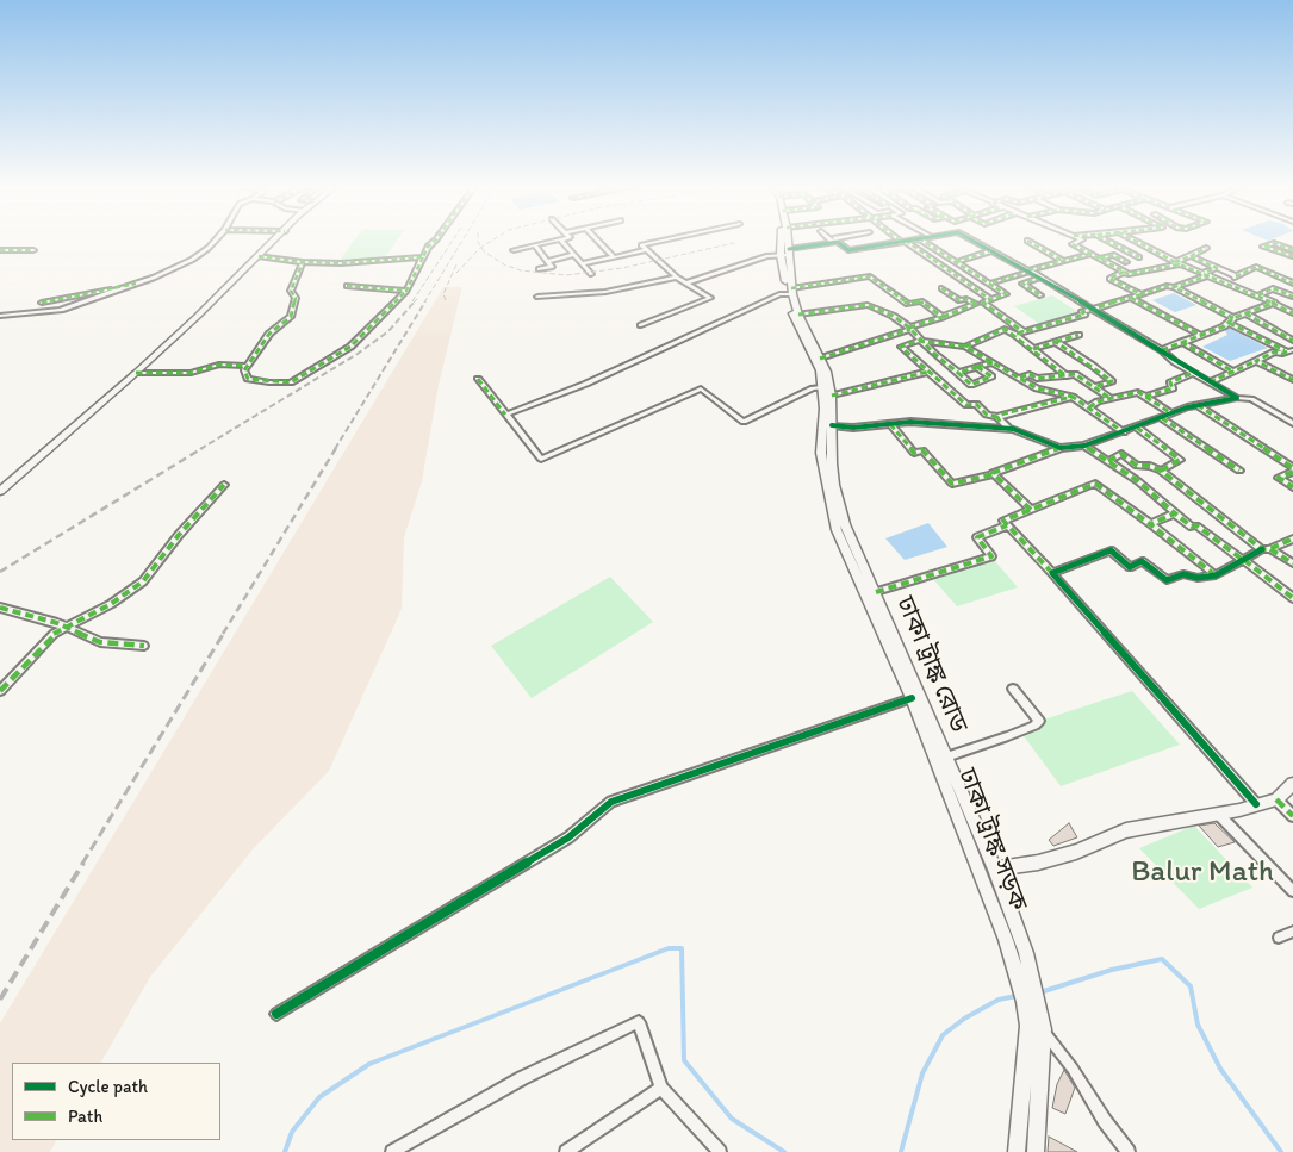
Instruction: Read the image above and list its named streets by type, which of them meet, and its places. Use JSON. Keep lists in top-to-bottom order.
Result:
{
  "streets": {
    "main road": ["ঢাকা ট্রাঙ্ক রোড", "ঢাকা ট্রাঙ্ক সড়ক"]
  },
  "crossings": [
    ["ঢাকা ট্রাঙ্ক রোড", "ঢাকা ট্রাঙ্ক সড়ক"]
  ],
  "parks": ["Balur Math"],
  "legend": ["Cycle path", "Path"]
}
